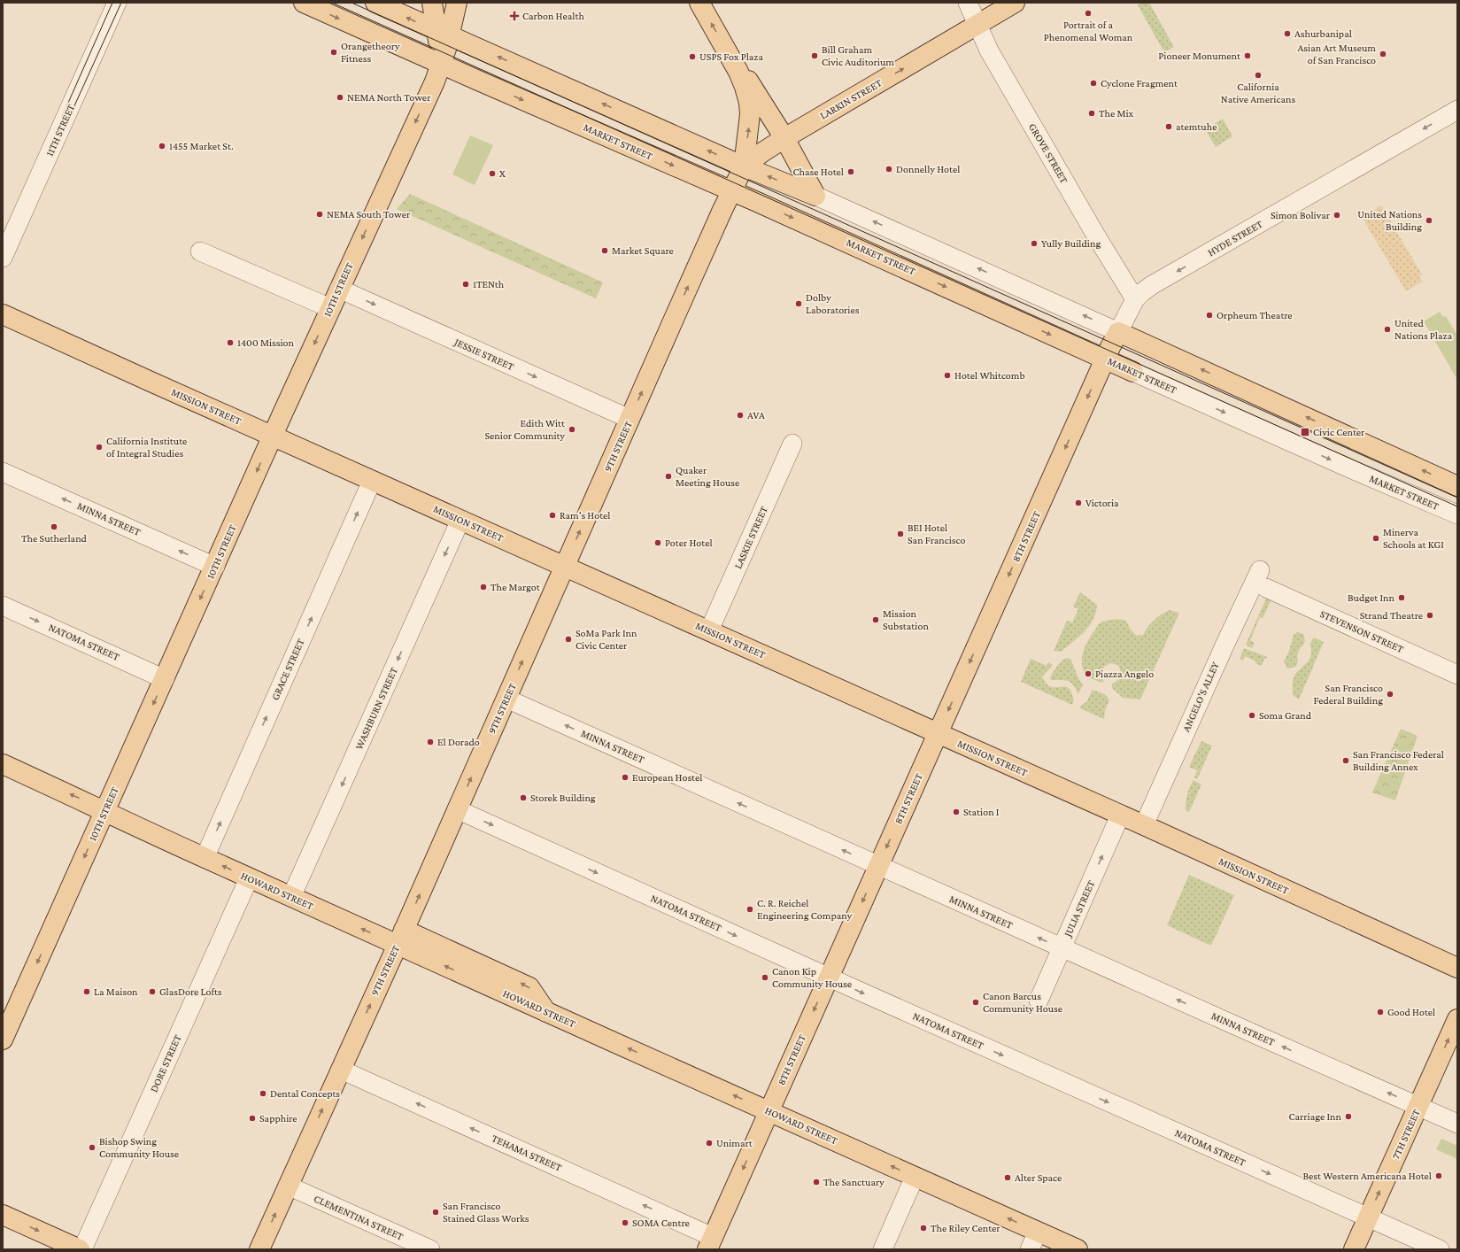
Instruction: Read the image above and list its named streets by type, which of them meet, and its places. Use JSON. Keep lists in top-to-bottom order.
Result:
{
  "streets": {
    "main road": [
      "LARKIN STREET",
      "MARKET STREET",
      "10TH STREET",
      "MISSION STREET",
      "9TH STREET",
      "8TH STREET",
      "HOWARD STREET",
      "7TH STREET"
    ],
    "street": [
      "11TH STREET",
      "GROVE STREET",
      "HYDE STREET",
      "JESSIE STREET",
      "MINNA STREET",
      "LASKIE STREET",
      "STEVENSON STREET",
      "NATOMA STREET",
      "GRACE STREET",
      "ANGELO'S ALLEY",
      "WASHBURN STREET",
      "JULIA STREET",
      "DORE STREET",
      "TEHAMA STREET",
      "CLEMENTINA STREET"
    ]
  },
  "crossings": [
    ["LARKIN STREET", "MARKET STREET"],
    ["LARKIN STREET", "GROVE STREET"],
    ["LARKIN STREET", "9TH STREET"],
    ["MARKET STREET", "HYDE STREET"],
    ["MARKET STREET", "10TH STREET"],
    ["MARKET STREET", "9TH STREET"],
    ["MARKET STREET", "8TH STREET"],
    ["GROVE STREET", "HYDE STREET"],
    ["HYDE STREET", "8TH STREET"],
    ["10TH STREET", "JESSIE STREET"],
    ["10TH STREET", "MISSION STREET"],
    ["10TH STREET", "MINNA STREET"],
    ["10TH STREET", "NATOMA STREET"],
    ["10TH STREET", "HOWARD STREET"],
    ["JESSIE STREET", "9TH STREET"],
    ["MISSION STREET", "9TH STREET"],
    ["MISSION STREET", "8TH STREET"],
    ["MISSION STREET", "LASKIE STREET"],
    ["MISSION STREET", "GRACE STREET"],
    ["MISSION STREET", "ANGELO'S ALLEY"],
    ["MISSION STREET", "WASHBURN STREET"],
    ["MISSION STREET", "JULIA STREET"],
    ["9TH STREET", "MINNA STREET"],
    ["9TH STREET", "NATOMA STREET"],
    ["9TH STREET", "HOWARD STREET"],
    ["9TH STREET", "TEHAMA STREET"],
    ["9TH STREET", "CLEMENTINA STREET"],
    ["MINNA STREET", "8TH STREET"],
    ["MINNA STREET", "JULIA STREET"],
    ["MINNA STREET", "7TH STREET"],
    ["8TH STREET", "NATOMA STREET"],
    ["8TH STREET", "HOWARD STREET"],
    ["8TH STREET", "TEHAMA STREET"],
    ["NATOMA STREET", "7TH STREET"],
    ["GRACE STREET", "HOWARD STREET"],
    ["WASHBURN STREET", "HOWARD STREET"],
    ["HOWARD STREET", "DORE STREET"]
  ],
  "one_way": [
    "LARKIN STREET",
    "HYDE STREET",
    "10TH STREET",
    "JESSIE STREET",
    "9TH STREET",
    "MINNA STREET",
    "8TH STREET",
    "NATOMA STREET",
    "GRACE STREET",
    "WASHBURN STREET",
    "HOWARD STREET",
    "JULIA STREET",
    "7TH STREET",
    "TEHAMA STREET"
  ],
  "places": {
    "other": [
      "Portrait of a Phenomenal Woman",
      "Ashurbanipal",
      "Orangetheory Fitness",
      "Asian Art Museum of San Francisco",
      "Bill Graham Civic Auditorium",
      "Pioneer Monument",
      "USPS Fox Plaza",
      "California Native Americans",
      "Cyclone Fragment",
      "NEMA North Tower",
      "The Mix",
      "atemtuhe",
      "1455 Market St.",
      "Donnelly Hotel",
      "Chase Hotel",
      "X",
      "NEMA South Tower",
      "Simon Bolivar",
      "United Nations Building",
      "Yully Building",
      "Market Square",
      "1TENth",
      "Dolby Laboratories",
      "Orpheum Theatre",
      "United Nations Plaza",
      "1400 Mission",
      "Hotel Whitcomb",
      "AVA",
      "Edith Witt Senior Community",
      "California Institute of Integral Studies",
      "Quaker Meeting House",
      "Victoria",
      "Ram’s Hotel",
      "The Sutherland",
      "BEI Hotel San Francisco",
      "Minerva Schools at KGI",
      "Poter Hotel",
      "The Margot",
      "Budget Inn",
      "Strand Theatre",
      "Mission Substation",
      "SoMa Park Inn Civic Center",
      "Piazza Angelo",
      "San Francisco Federal Building",
      "Soma Grand",
      "El Dorado",
      "San Francisco Federal Building Annex",
      "European Hostel",
      "Storek Building",
      "Station I",
      "C. R. Reichel Engineering Company",
      "Canon Kip Community House",
      "La Maison",
      "GlasDore Lofts",
      "Canon Barcus Community House",
      "Good Hotel",
      "Dental Concepts",
      "Carriage Inn",
      "Sapphire",
      "Unimart",
      "Bishop Swing Community House",
      "Best Western Americana Hotel",
      "Alter Space",
      "The Sanctuary",
      "San Francisco Stained Glass Works",
      "SOMA Centre",
      "The Riley Center"
    ],
    "health": ["Carbon Health"],
    "transit": ["Civic Center"]
  }
}
